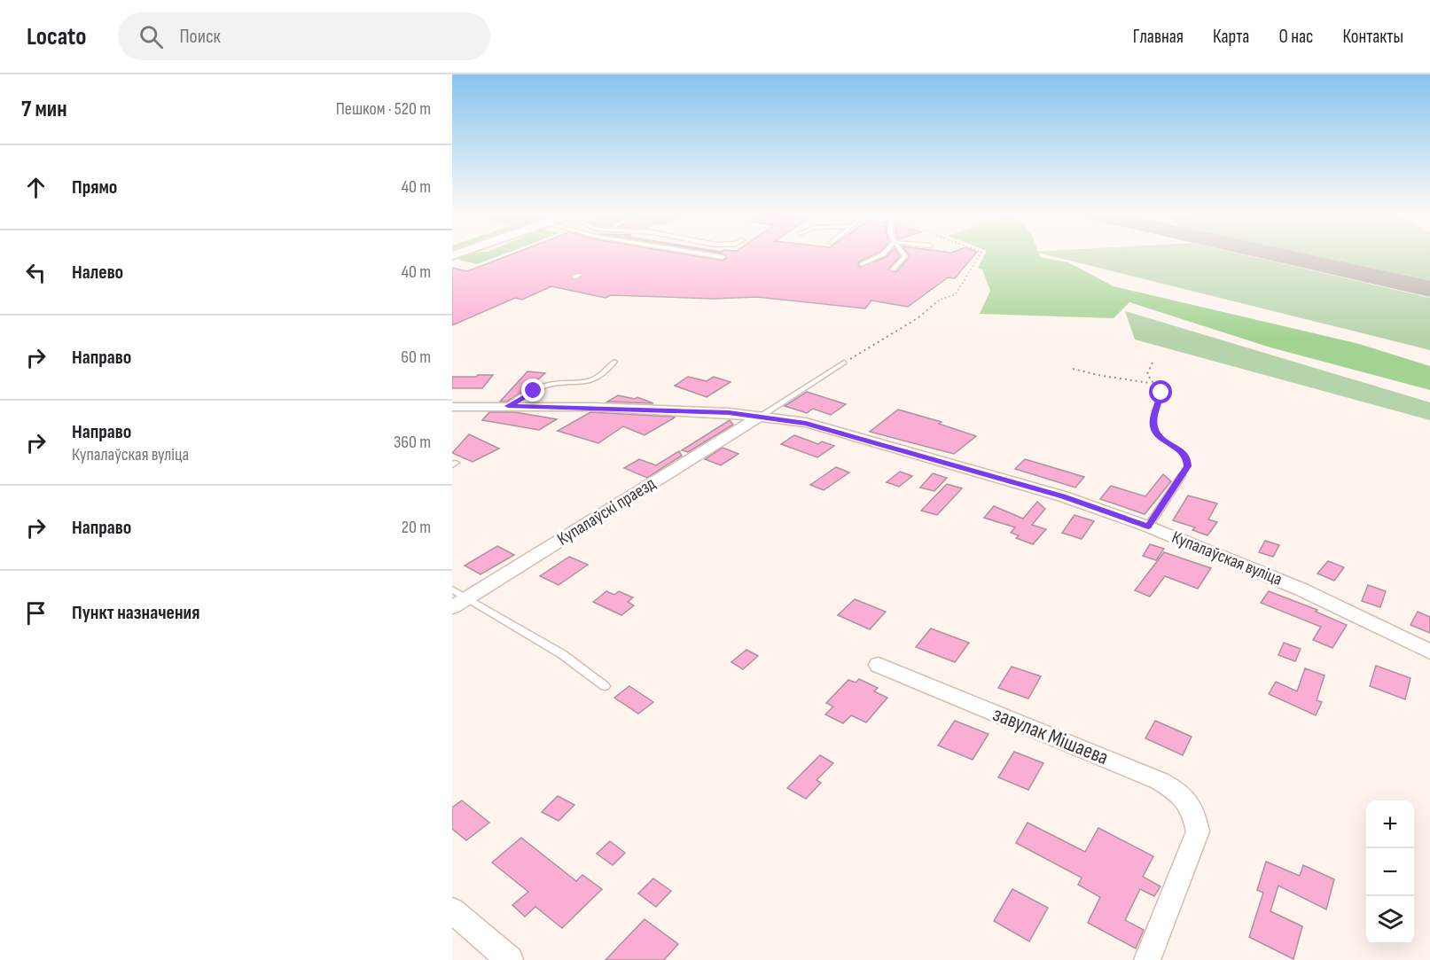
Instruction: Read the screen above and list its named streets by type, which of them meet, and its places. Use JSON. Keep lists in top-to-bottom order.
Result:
{
  "streets": {
    "street": ["Купалаўскі праезд", "Купалаўская вуліца", "завулак Мішаева"]
  },
  "crossings": [
    ["Купалаўскі праезд", "Купалаўская вуліца"]
  ],
  "page": {
    "header": "Locato",
    "search": "Поиск",
    "nav": [
      "Главная",
      "Карта",
      "О нас",
      "Контакты"
    ],
    "heading": ["7 мин", "Пешком · 520 m"],
    "list": [
      ["Прямо", "40 m"],
      ["Налево", "40 m"],
      ["Направо", "60 m"],
      ["Направо", "Купалаўская вуліца", "360 m"],
      ["Направо", "20 m"],
      "Пункт назначения"
    ],
    "map_buttons": ["+", "−"]
  }
}
